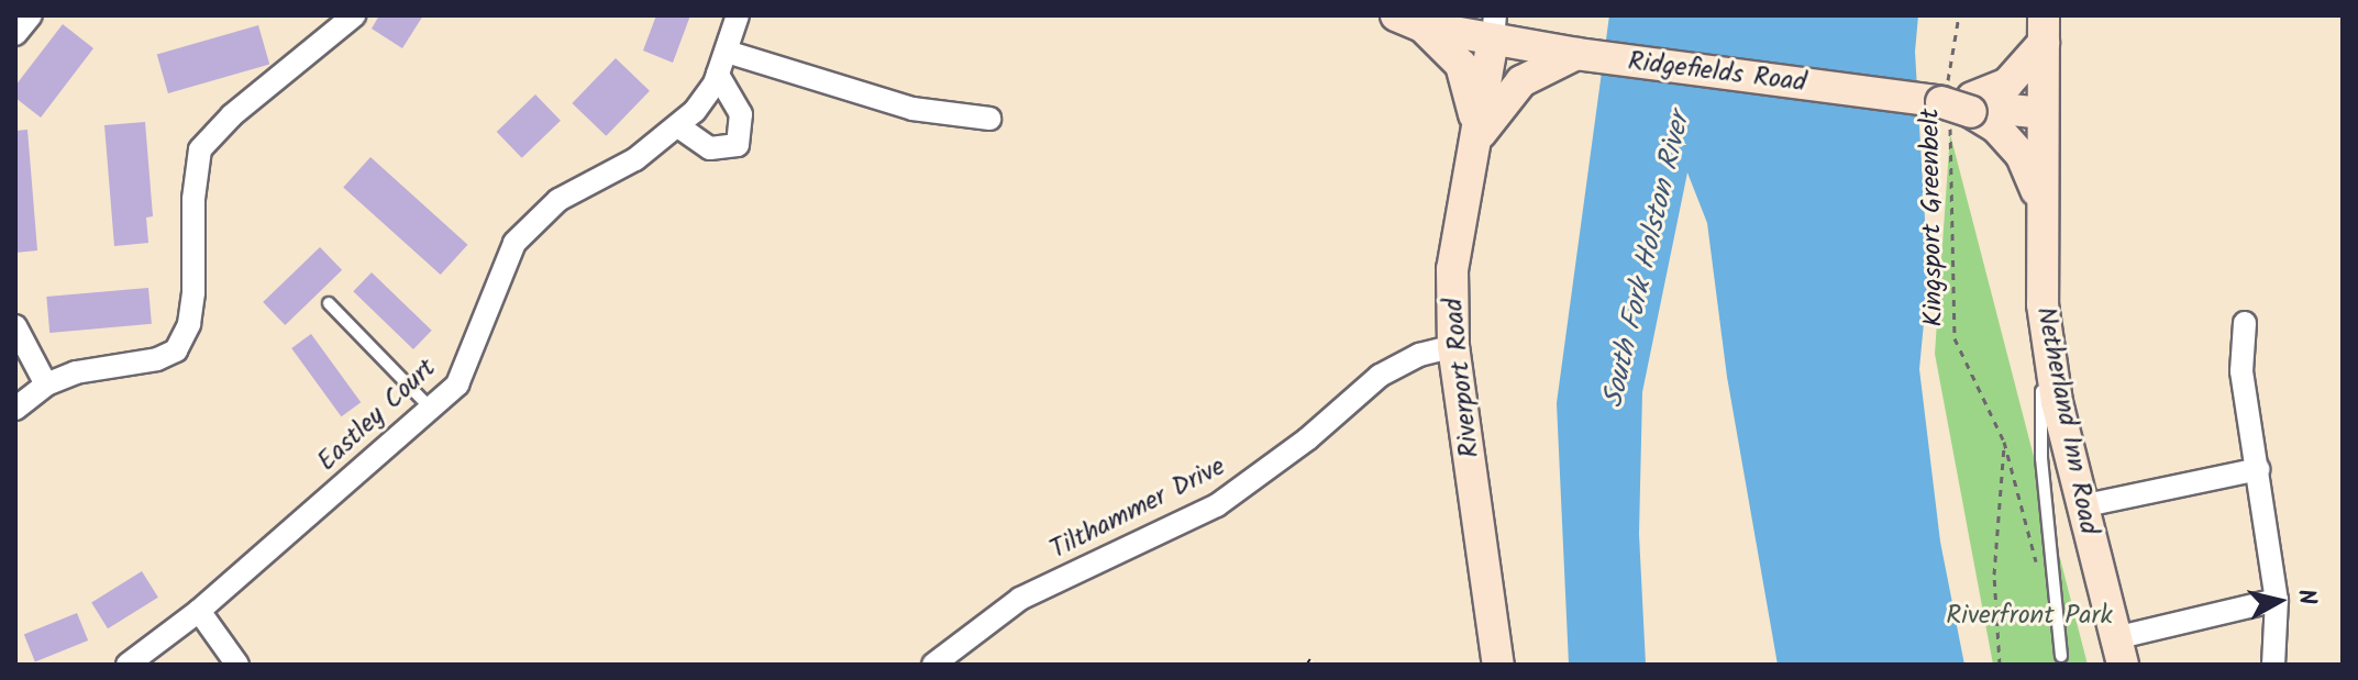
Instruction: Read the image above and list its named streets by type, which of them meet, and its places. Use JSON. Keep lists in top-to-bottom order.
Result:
{
  "streets": {
    "main road": ["Ridgefields Road", "Riverport Road", "Netherland Inn Road"],
    "street": ["Eastley Court", "Tilthammer Drive"],
    "path": ["Kingsport Greenbelt"]
  },
  "crossings": [
    ["Ridgefields Road", "Kingsport Greenbelt"],
    ["Ridgefields Road", "Riverport Road"],
    ["Ridgefields Road", "Netherland Inn Road"],
    ["Riverport Road", "Tilthammer Drive"]
  ],
  "water": ["South Fork Holston River"],
  "parks": ["Riverfront Park"],
  "north": "right"
}
